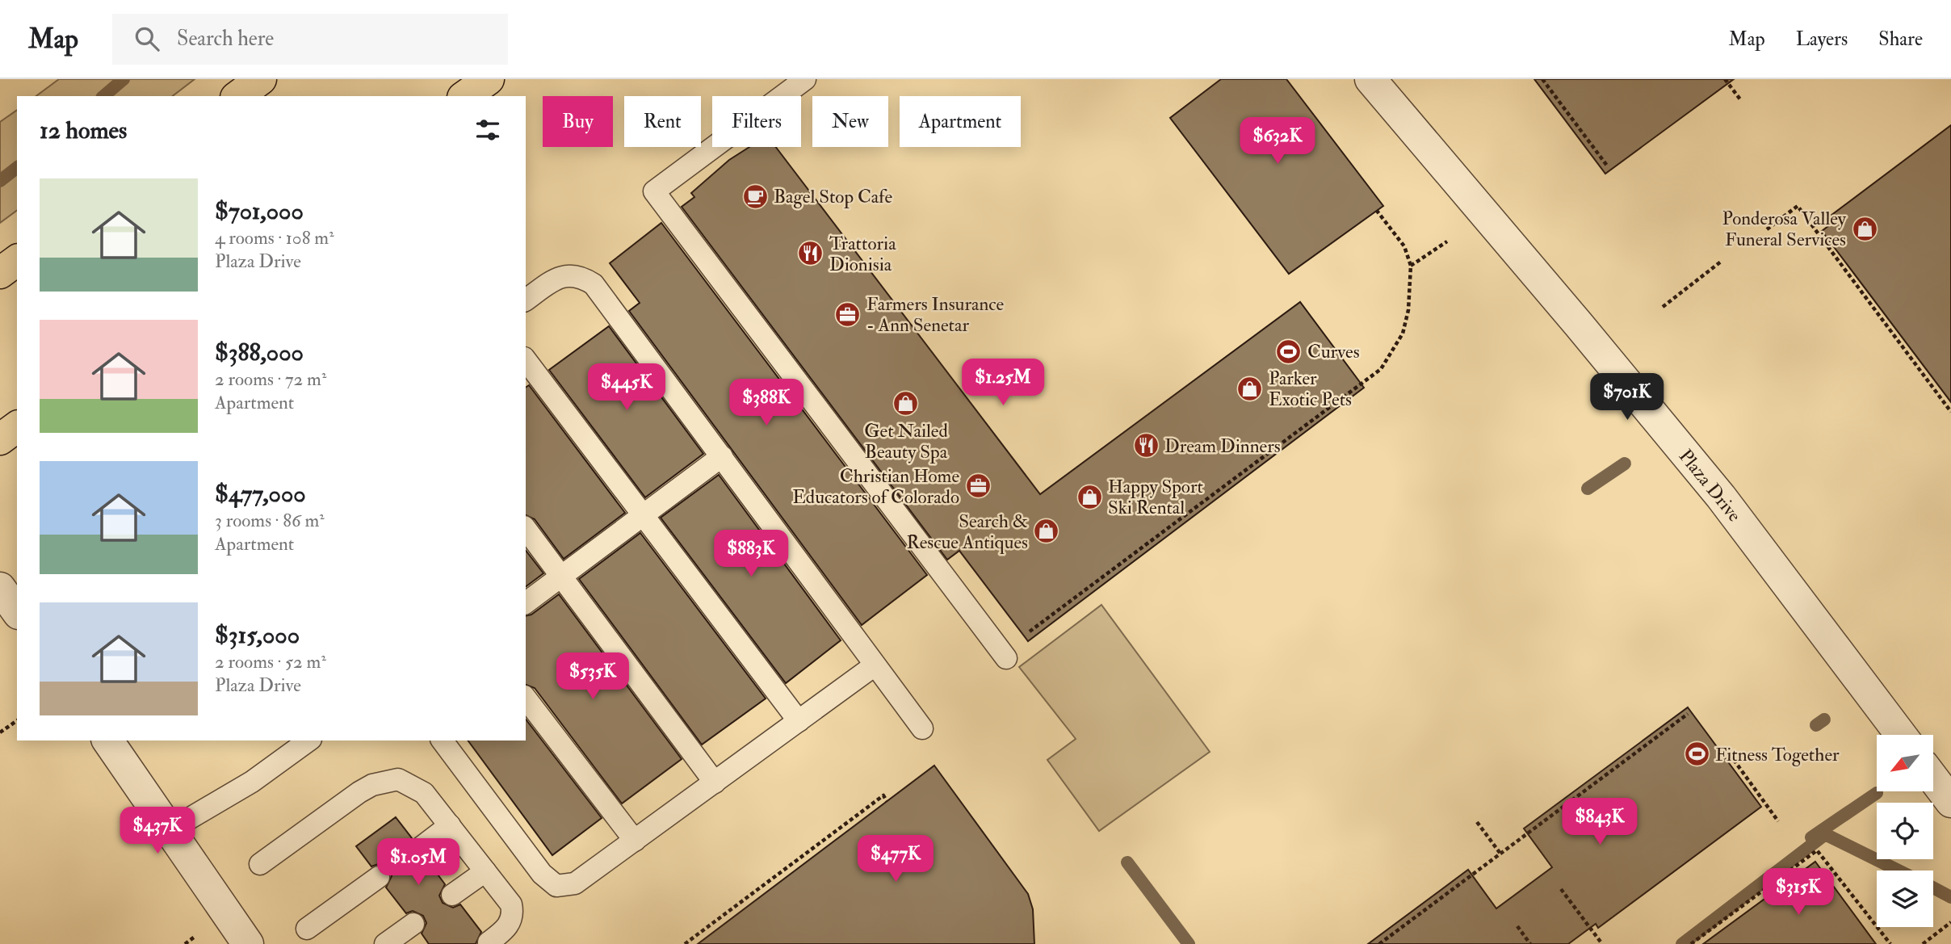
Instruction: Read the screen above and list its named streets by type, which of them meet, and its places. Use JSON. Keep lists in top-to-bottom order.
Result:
{
  "streets": {
    "street": ["Plaza Drive"]
  },
  "places": {
    "cafe": ["Bagel Stop Cafe"],
    "shop": [
      "Ponderosa Valley Funeral Services",
      "Parker Exotic Pets",
      "Get Nailed Beauty Spa",
      "Happy Sport Ski Rental",
      "Search & Rescue Antiques"
    ],
    "restaurant": ["Trattoria Dionisia", "Dream Dinners"],
    "office": ["Farmers Insurance - Ann Senetar", "Christian Home Educators of Colorado"],
    "sports": ["Curves", "Fitness Together"]
  },
  "north": "bottom left",
  "page": {
    "header": "Map",
    "search": "Search here",
    "nav": ["Map", "Layers", "Share"],
    "chip": [
      "Buy",
      "Rent",
      "Filters",
      "New",
      "Apartment"
    ],
    "heading": "12 homes",
    "price": [
      "$632K",
      "$1.25M",
      "$445K",
      "$701K",
      "$388K",
      "$883K",
      "$535K",
      "$843K",
      "$437K",
      "$477K",
      "$1.05M",
      "$315K"
    ],
    "list": [
      {
        "name": "$701,000",
        "note": "4 rooms · 108 m² · Plaza Drive"
      },
      {
        "name": "$388,000",
        "note": "2 rooms · 72 m² · Apartment"
      },
      {
        "name": "$477,000",
        "note": "3 rooms · 86 m² · Apartment"
      },
      {
        "name": "$315,000",
        "note": "2 rooms · 52 m² · Plaza Drive"
      }
    ]
  }
}
